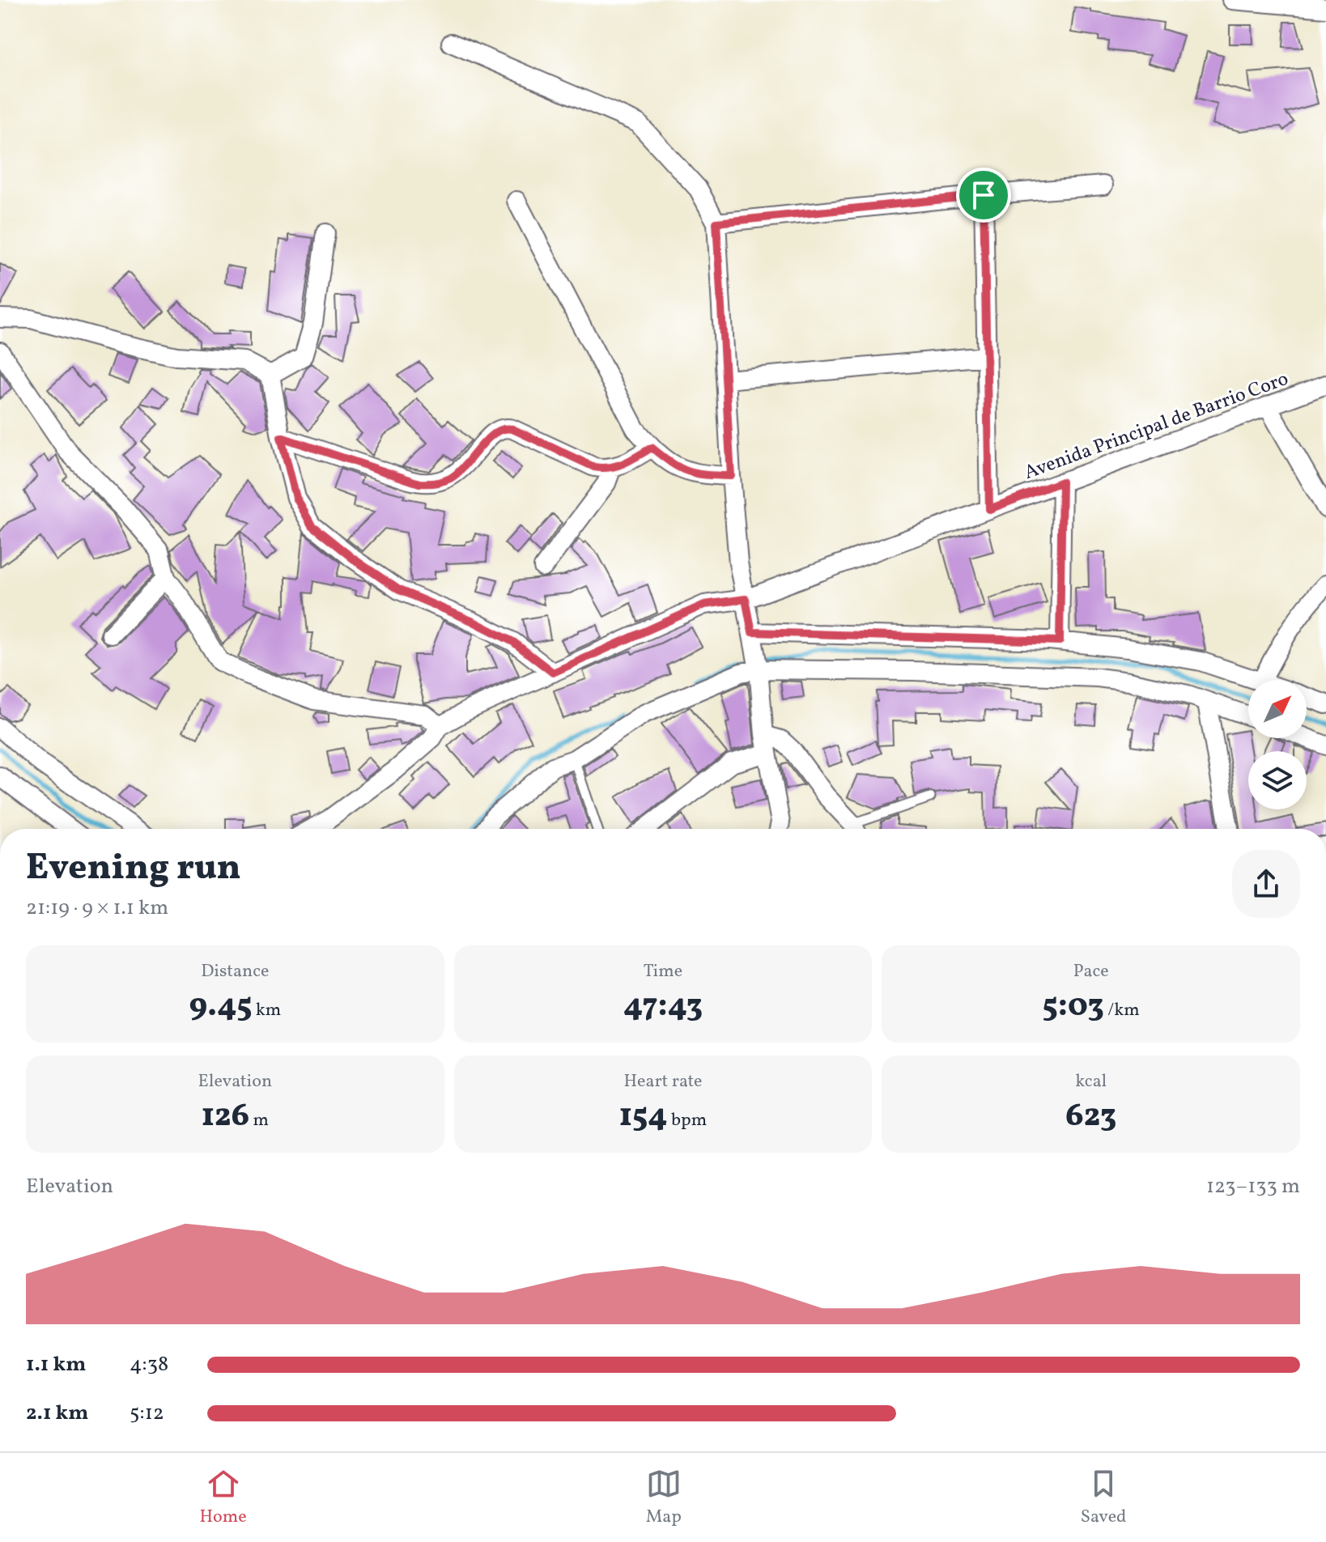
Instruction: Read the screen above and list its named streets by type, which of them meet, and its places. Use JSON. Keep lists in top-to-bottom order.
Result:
{
  "streets": {
    "street": ["Avenida Principal de Barrio Coro"]
  },
  "north": "top right",
  "page": {
    "heading": ["Evening run", "21:19 · 9 × 1.1 km"],
    "stats": [
      ["Distance", "9.45 km"],
      ["Time", "47:43"],
      ["Pace", "5:03 /km"],
      ["Elevation", "126 m"],
      ["Heart rate", "154 bpm"],
      ["kcal", "623"]
    ],
    "chart": ["Elevation", "123–133 m"],
    "list": [
      {
        "name": "1.1 km",
        "note": "4:38"
      },
      {
        "name": "2.1 km",
        "note": "5:12"
      }
    ],
    "tabs": ["Home", "Map", "Saved"]
  }
}
